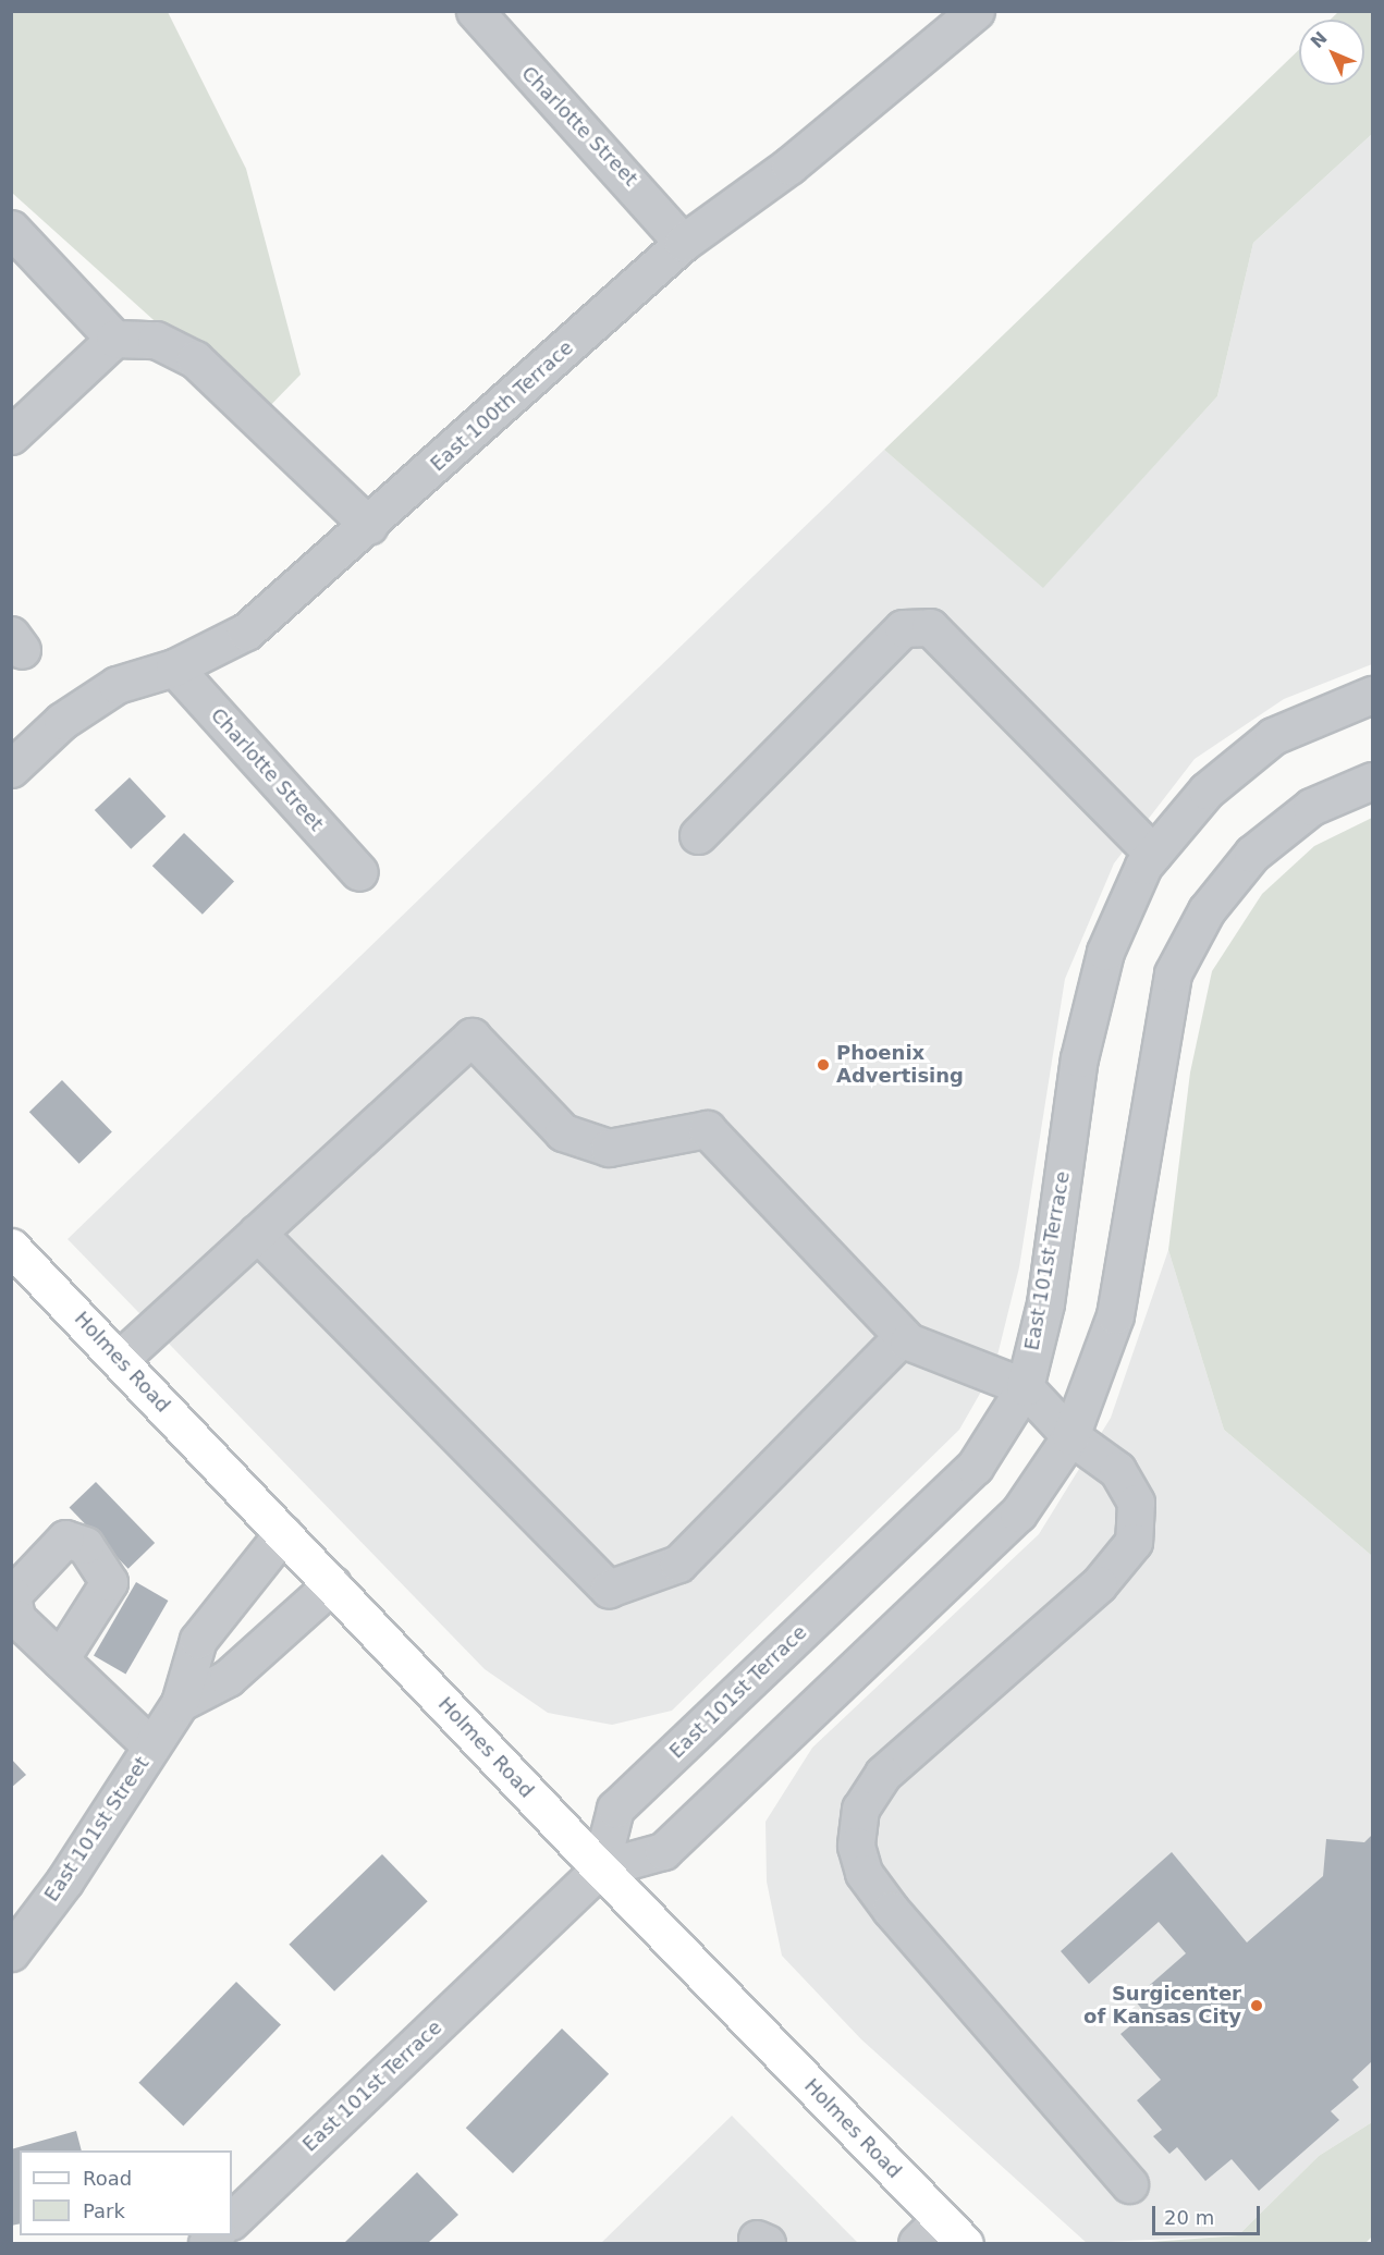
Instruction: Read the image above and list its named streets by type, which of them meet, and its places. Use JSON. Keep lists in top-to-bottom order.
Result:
{
  "streets": {
    "main road": ["Holmes Road"],
    "street": [
      "Charlotte Street",
      "East 100th Terrace",
      "East 101st Terrace",
      "East 101st Street"
    ]
  },
  "crossings": [
    ["Charlotte Street", "East 100th Terrace"],
    ["East 101st Terrace", "Holmes Road"],
    ["Holmes Road", "East 101st Street"]
  ],
  "places": ["Phoenix Advertising", "Surgicenter of Kansas City"],
  "legend": ["Road", "Park"],
  "scale_bar": "20 m",
  "north": "top left"
}
